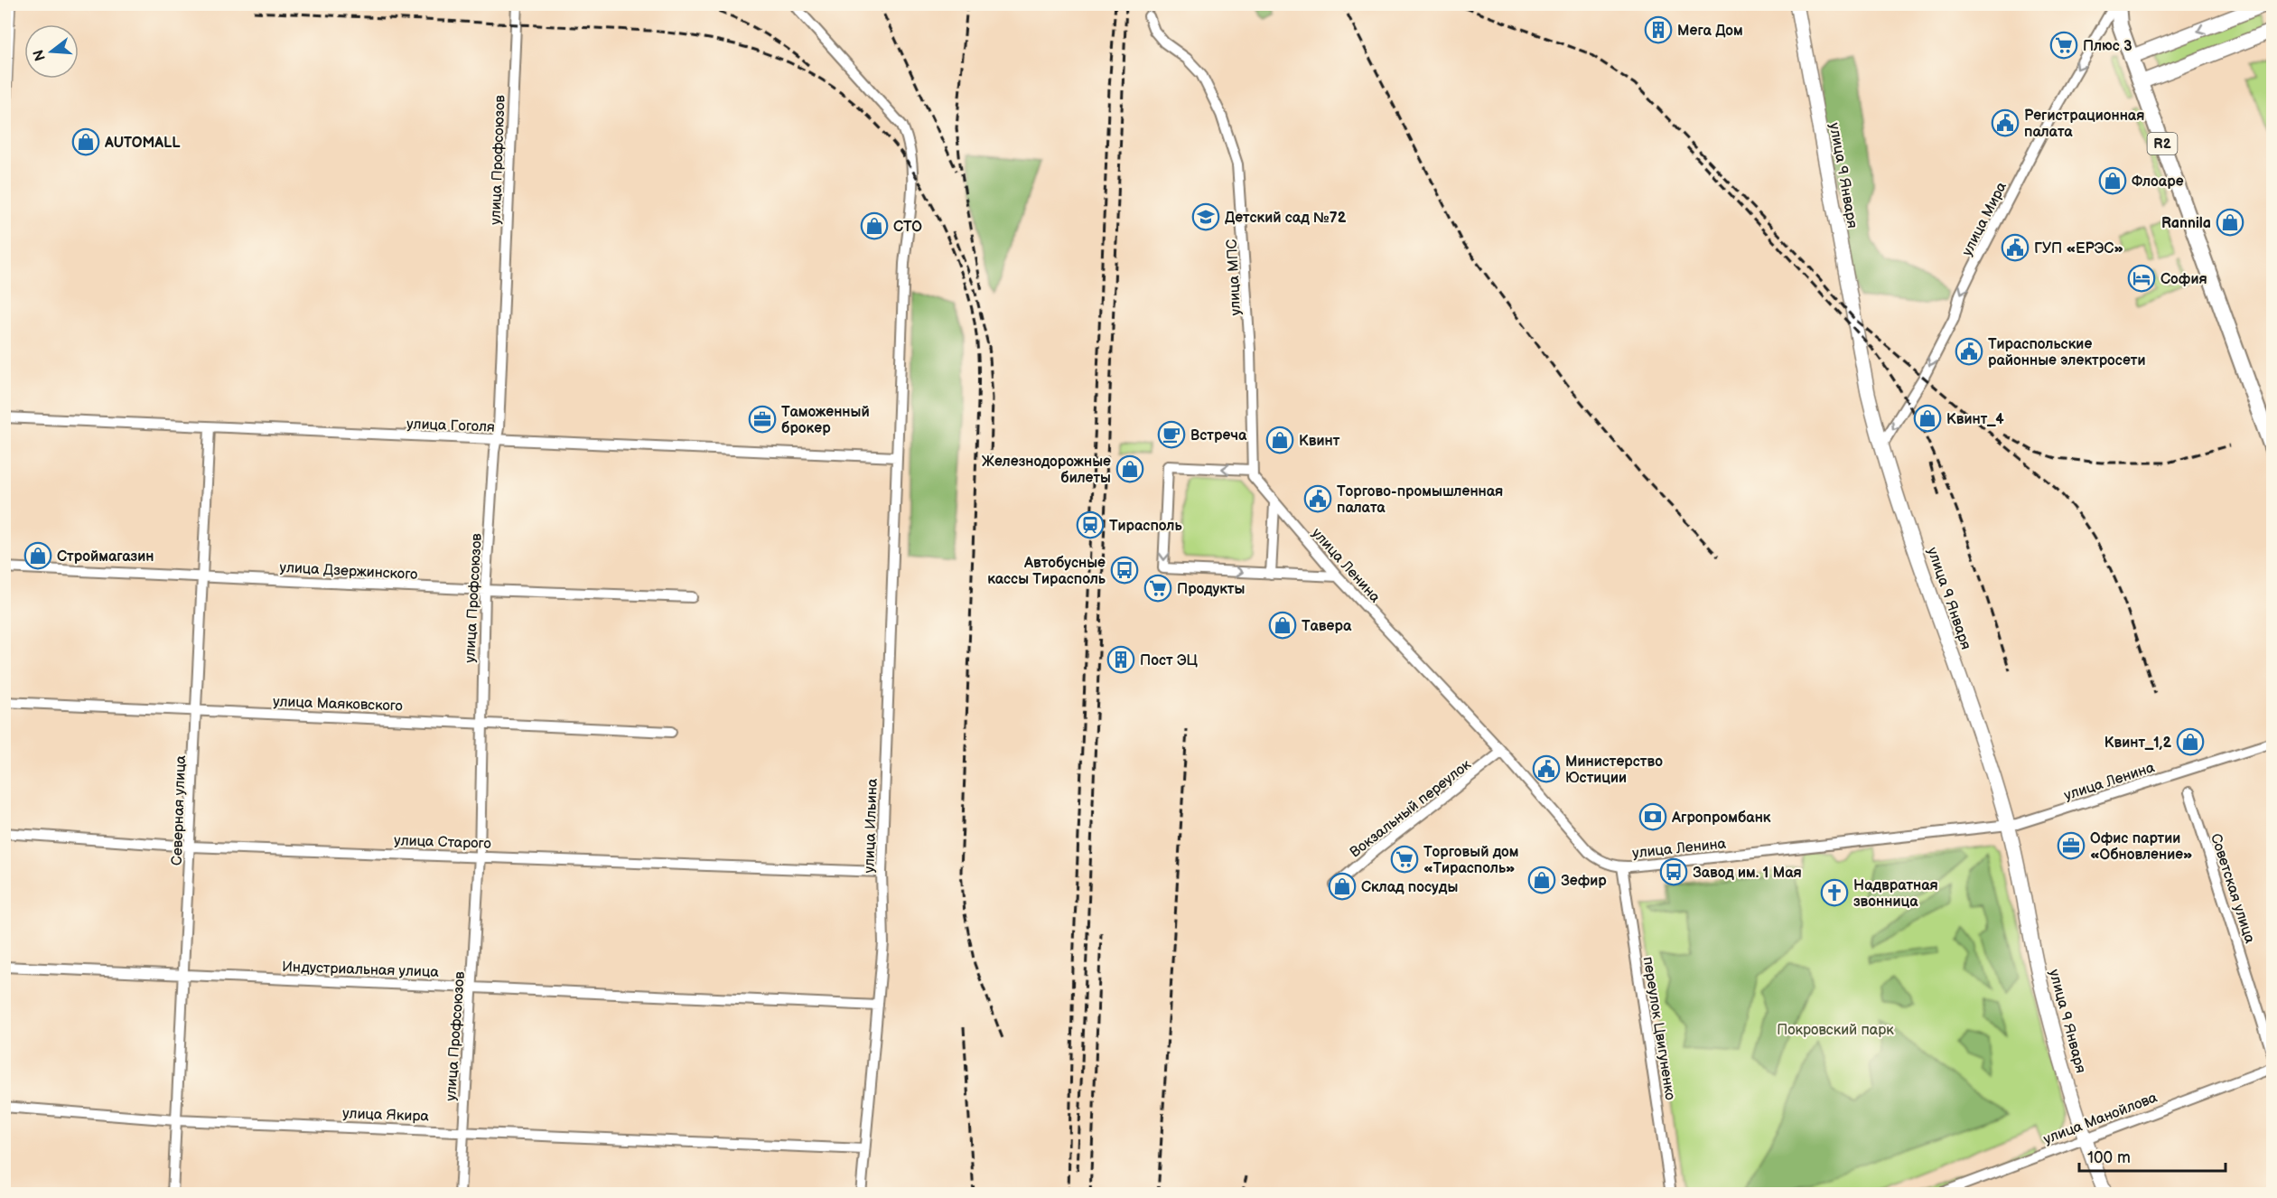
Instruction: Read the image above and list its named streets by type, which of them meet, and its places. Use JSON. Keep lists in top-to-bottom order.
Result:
{
  "streets": {
    "main road": ["R2"],
    "street": [
      "улица Профсоюзов",
      "улица 9 Января",
      "улица Мира",
      "улица МПС",
      "улица Гоголя",
      "улица Ленина",
      "улица Дзержинского",
      "улица Маяковского",
      "Вокзальный переулок",
      "Северная улица",
      "улица Ильина",
      "улица Старого",
      "Советская улица",
      "Индустриальная улица",
      "переулок Цвигуненко",
      "улица Якира",
      "улица Манойлова"
    ]
  },
  "crossings": [
    ["R2", "улица Мира"],
    ["улица Профсоюзов", "улица Гоголя"],
    ["улица Профсоюзов", "улица Дзержинского"],
    ["улица Профсоюзов", "улица Маяковского"],
    ["улица Профсоюзов", "улица Старого"],
    ["улица Профсоюзов", "Индустриальная улица"],
    ["улица Профсоюзов", "улица Якира"],
    ["улица 9 Января", "улица Мира"],
    ["улица 9 Января", "улица Ленина"],
    ["улица 9 Января", "улица Манойлова"],
    ["улица МПС", "улица Ленина"],
    ["улица Гоголя", "Северная улица"],
    ["улица Гоголя", "улица Ильина"],
    ["улица Ленина", "Вокзальный переулок"],
    ["улица Ленина", "переулок Цвигуненко"],
    ["улица Дзержинского", "Северная улица"],
    ["улица Маяковского", "Северная улица"],
    ["Северная улица", "улица Старого"],
    ["Северная улица", "Индустриальная улица"],
    ["Северная улица", "улица Якира"],
    ["улица Ильина", "улица Старого"],
    ["улица Ильина", "Индустриальная улица"],
    ["улица Ильина", "улица Якира"]
  ],
  "one_way": ["улица Мира"],
  "parks": ["Покровский парк"],
  "places": {
    "building": ["Мега Дом", "Пост ЭЦ"],
    "supermarket": ["Плюс 3", "Продукты", "Торговый дом «Тирасполь»"],
    "public building": [
      "Регистрационная палата",
      "ГУП «ЕРЭС»",
      "Тираспольские районные электросети",
      "Торгово-промышленная палата",
      "Министерство Юстиции"
    ],
    "shop": [
      "AUTOMALL",
      "Флоаре",
      "Rannila",
      "СТО",
      "Квинт_4",
      "Квинт",
      "Железнодорожные билеты",
      "Строймагазин",
      "Тавера",
      "Квинт_1,2",
      "Зефир",
      "Склад посуды"
    ],
    "school or university": ["Детский сад №72"],
    "hotel": ["София"],
    "office": ["Таможенный брокер", "Офис партии «Обновление»"],
    "cafe": ["Встреча"],
    "station": ["Тирасполь"],
    "bus stop": ["Автобусные кассы Тирасполь", "Завод им. 1 Мая"],
    "bank": ["Агропромбанк"],
    "church": ["Надвратная звонница"]
  },
  "scale_bar": "100 m",
  "north": "left"
}
